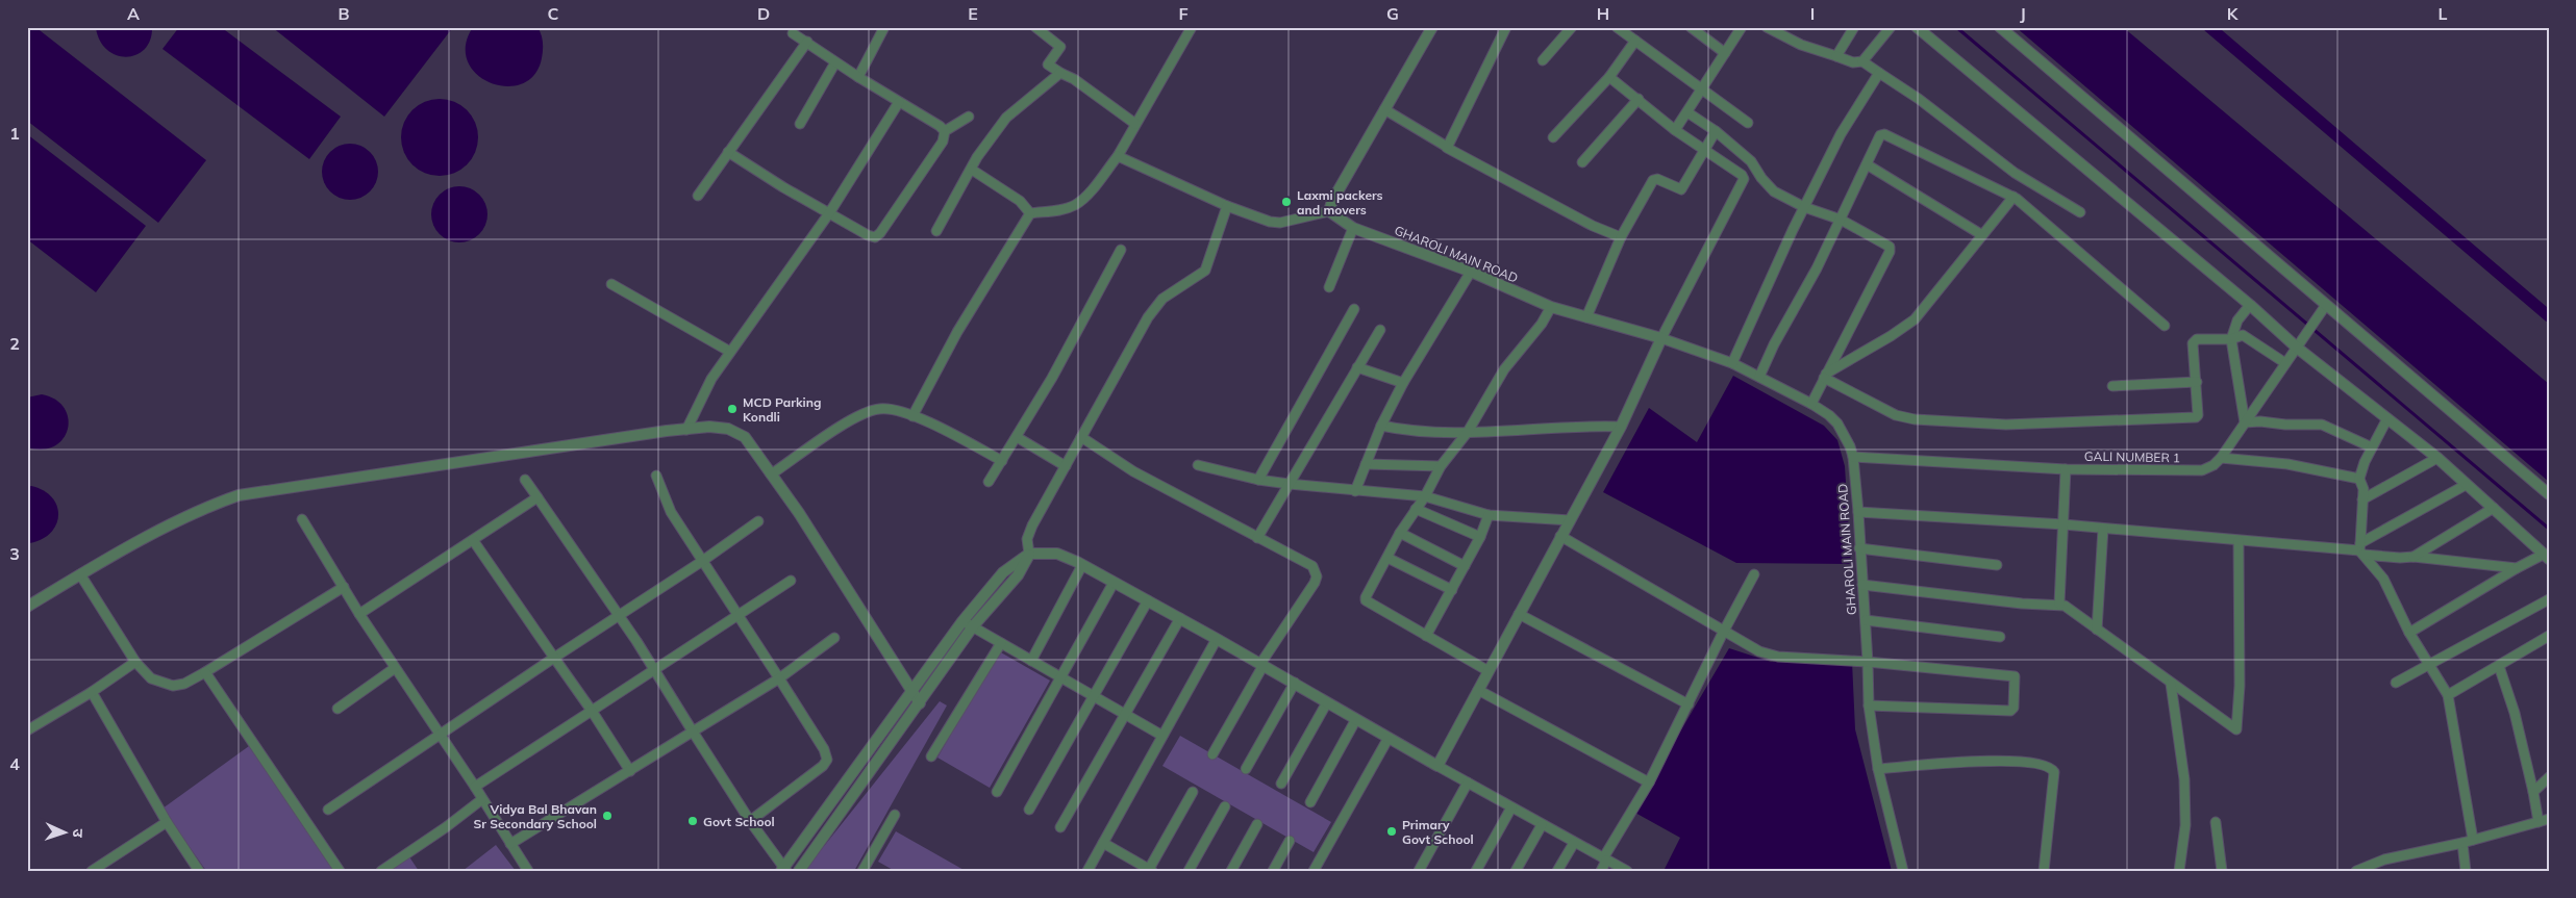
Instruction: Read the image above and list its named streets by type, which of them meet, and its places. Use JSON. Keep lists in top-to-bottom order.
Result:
{
  "streets": {
    "street": ["GHAROLI MAIN ROAD", "GALI NUMBER 1"]
  },
  "crossings": [
    ["GHAROLI MAIN ROAD", "GALI NUMBER 1"]
  ],
  "places": [
    "Laxmi packers and movers",
    "MCD Parking Kondli",
    "Vidya Bal Bhavan Sr Secondary School",
    "Govt School",
    "Primary Govt School"
  ],
  "north": "right",
  "grid": {
    "columns": [
      "A",
      "B",
      "C",
      "D",
      "E",
      "F",
      "G",
      "H",
      "I",
      "J",
      "K",
      "L"
    ],
    "rows": [
      "1",
      "2",
      "3",
      "4"
    ]
  }
}
